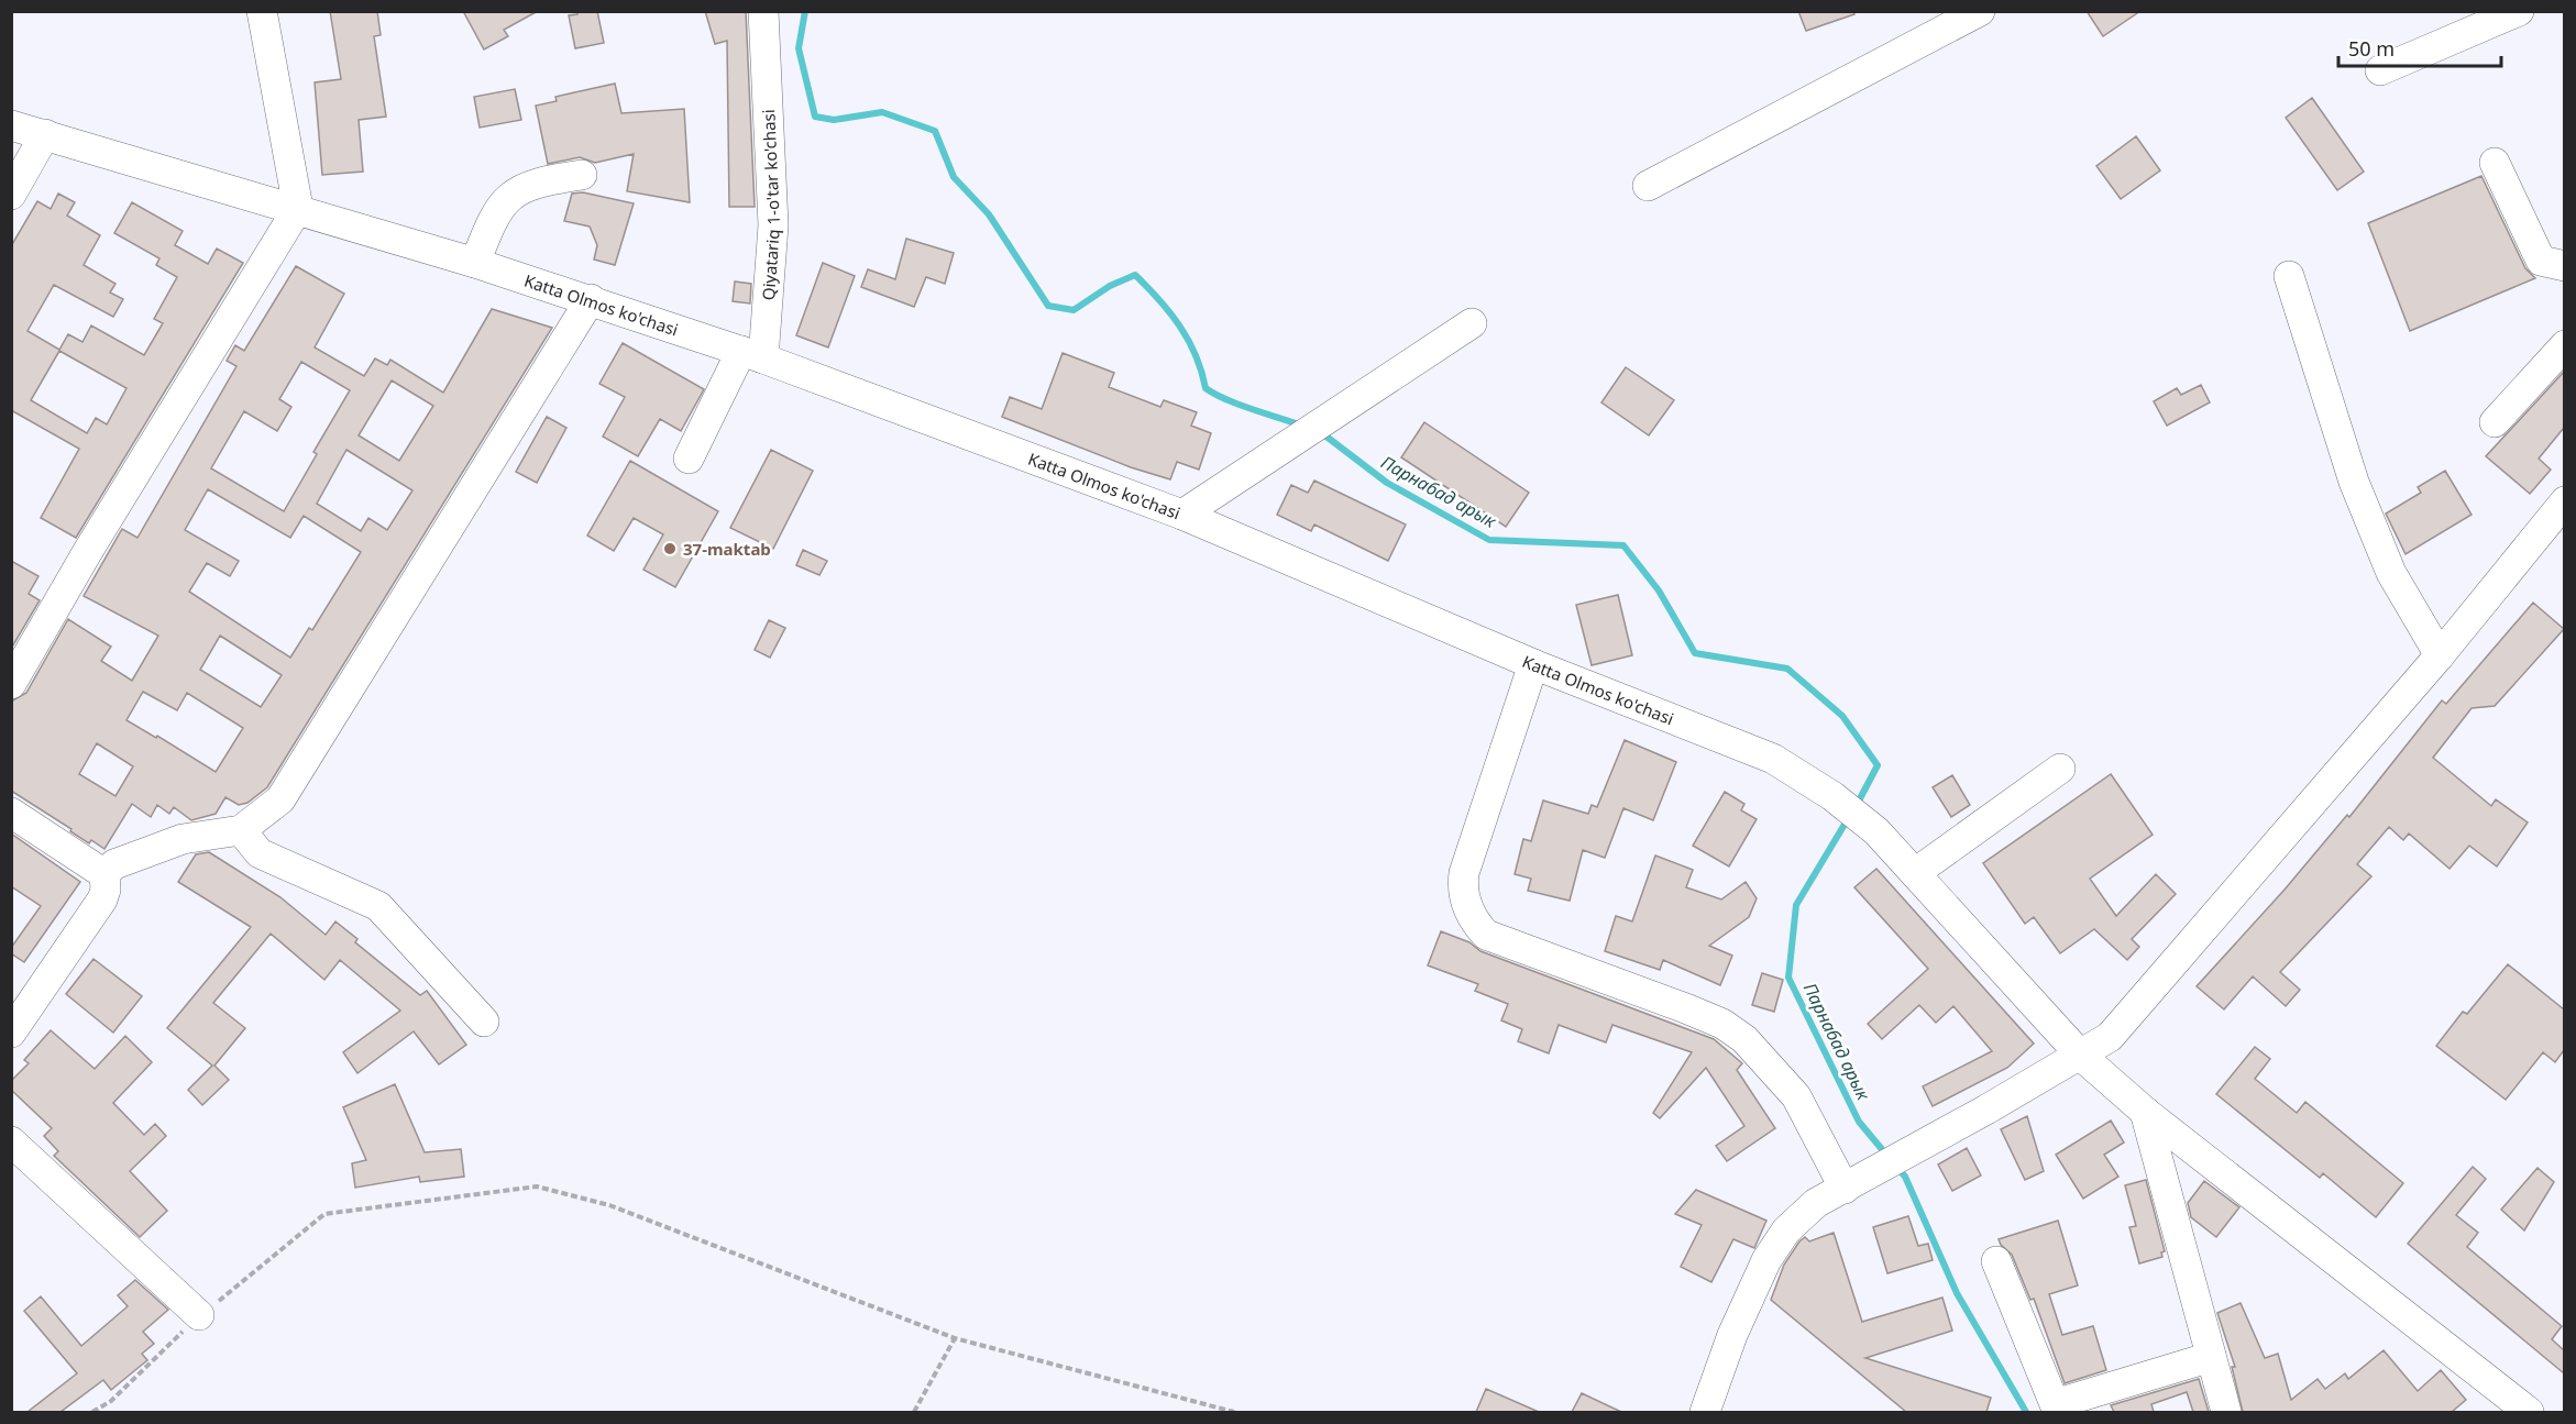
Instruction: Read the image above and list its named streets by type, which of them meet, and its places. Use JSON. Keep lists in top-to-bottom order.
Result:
{
  "streets": {
    "street": ["Qiyatariq 1-o'tar ko'chasi", "Katta Olmos ko'chasi"]
  },
  "crossings": [
    ["Qiyatariq 1-o'tar ko'chasi", "Katta Olmos ko'chasi"]
  ],
  "water": ["Парнабад арык"],
  "places": ["37-maktab"],
  "scale_bar": "50 m"
}
